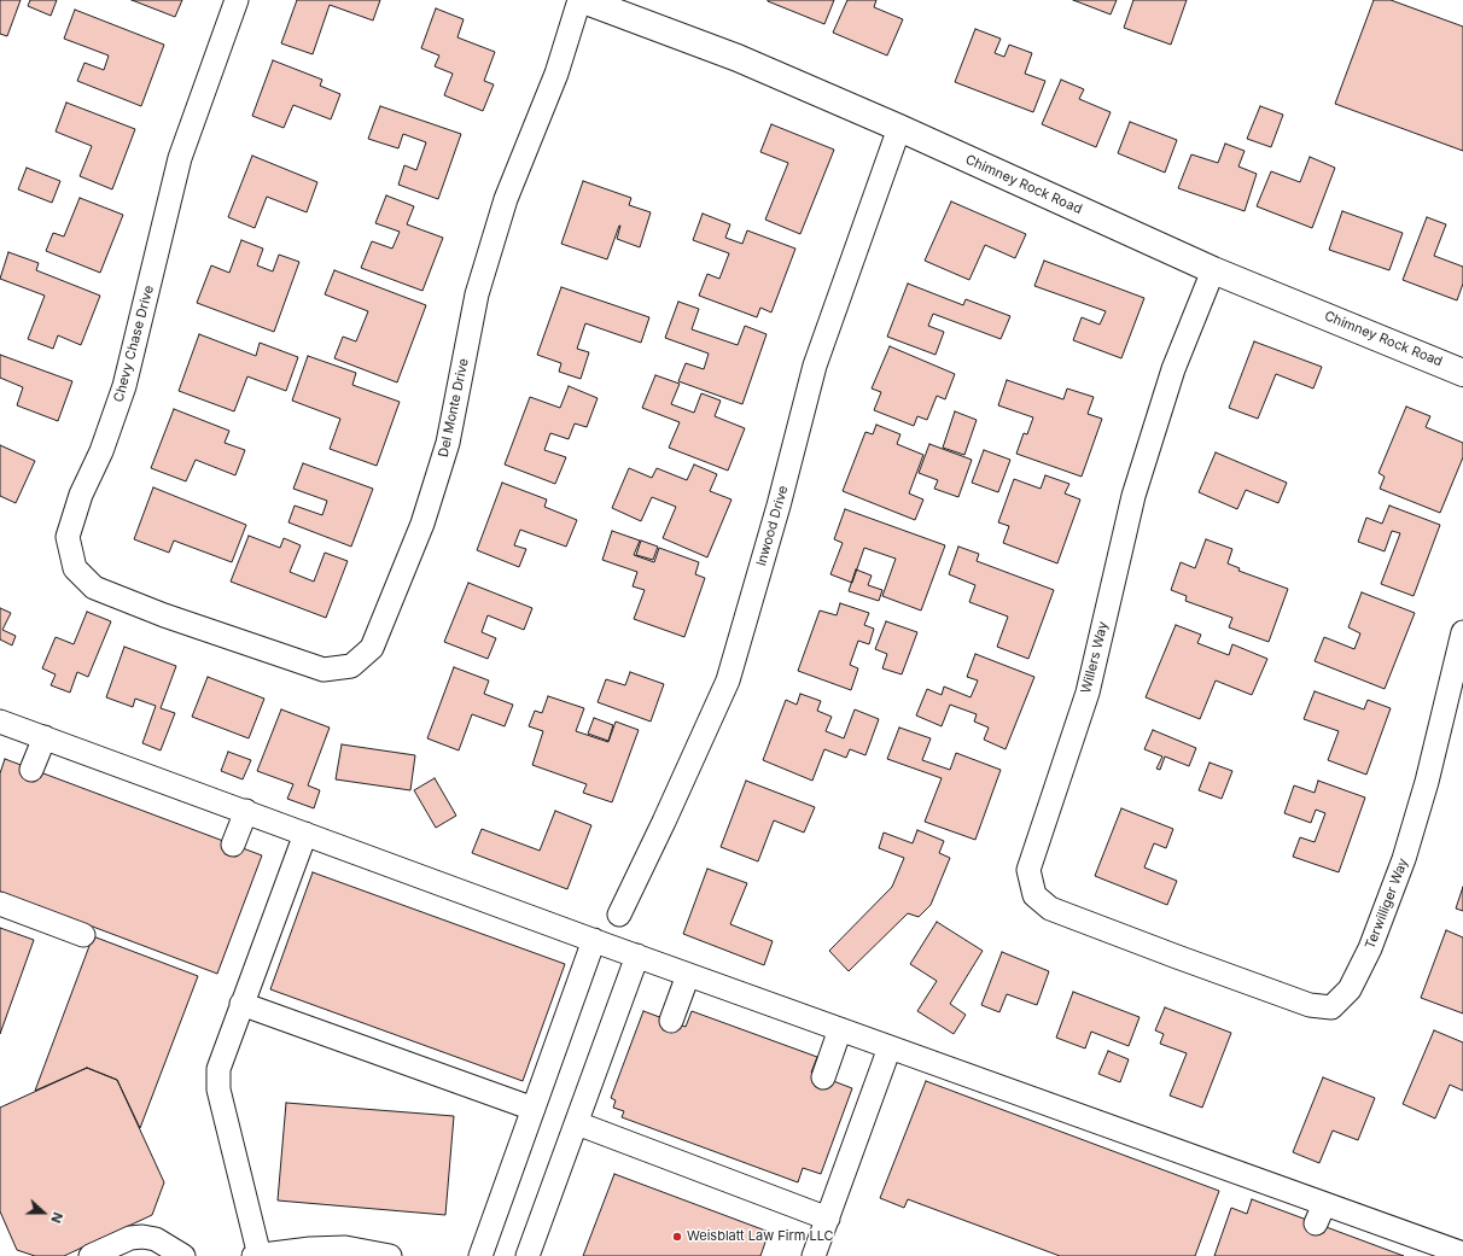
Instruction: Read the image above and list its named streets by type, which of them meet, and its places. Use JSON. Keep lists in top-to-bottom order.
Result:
{
  "streets": {
    "main road": ["Chimney Rock Road"],
    "street": [
      "Chevy Chase Drive",
      "Del Monte Drive",
      "Inwood Drive",
      "Willers Way",
      "Terwilliger Way"
    ]
  },
  "crossings": [
    ["Chimney Rock Road", "Inwood Drive"],
    ["Chimney Rock Road", "Willers Way"],
    ["Chevy Chase Drive", "Del Monte Drive"],
    ["Willers Way", "Terwilliger Way"]
  ],
  "places": ["Weisblatt Law Firm LLC"],
  "north": "right"
}
